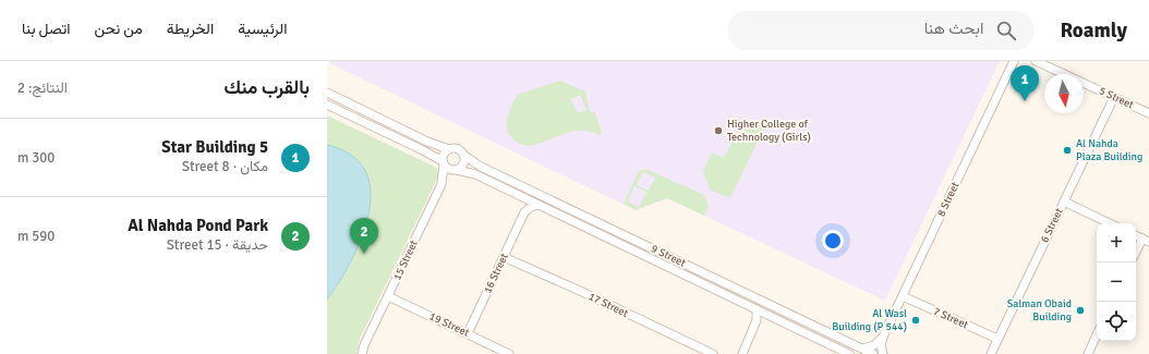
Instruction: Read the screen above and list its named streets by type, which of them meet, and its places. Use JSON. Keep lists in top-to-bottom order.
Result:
{
  "streets": {
    "street": [
      "5 Street",
      "8 Street",
      "6 Street",
      "9 Street",
      "15 Street",
      "16 Street",
      "17 Street",
      "7 Street",
      "19 Street"
    ]
  },
  "crossings": [
    ["5 Street", "6 Street"],
    ["8 Street", "7 Street"],
    ["6 Street", "7 Street"],
    ["9 Street", "15 Street"],
    ["9 Street", "16 Street"],
    ["15 Street", "19 Street"],
    ["16 Street", "17 Street"],
    ["16 Street", "19 Street"]
  ],
  "places": [
    "Higher College of Technology (Girls)",
    "Al Nahda Plaza Building",
    "Salman Obaid Building",
    "Al Wasl Building (P 544)"
  ],
  "north": "bottom",
  "page": {
    "header": "Roamly",
    "search": "ابحث هنا",
    "nav": [
      "الرئيسية",
      "الخريطة",
      "من نحن",
      "اتصل بنا"
    ],
    "heading": ["بالقرب منك", "النتائج: 2"],
    "pins": ["1", "2"],
    "list": [
      {
        "mark": "1",
        "name": "5 Star Building",
        "note": "مكان · 8 Street",
        "value": "300 m"
      },
      {
        "mark": "2",
        "name": "Al Nahda Pond Park",
        "note": "حديقة · 15 Street",
        "value": "590 m"
      }
    ],
    "map_buttons": ["+", "−"]
  }
}
